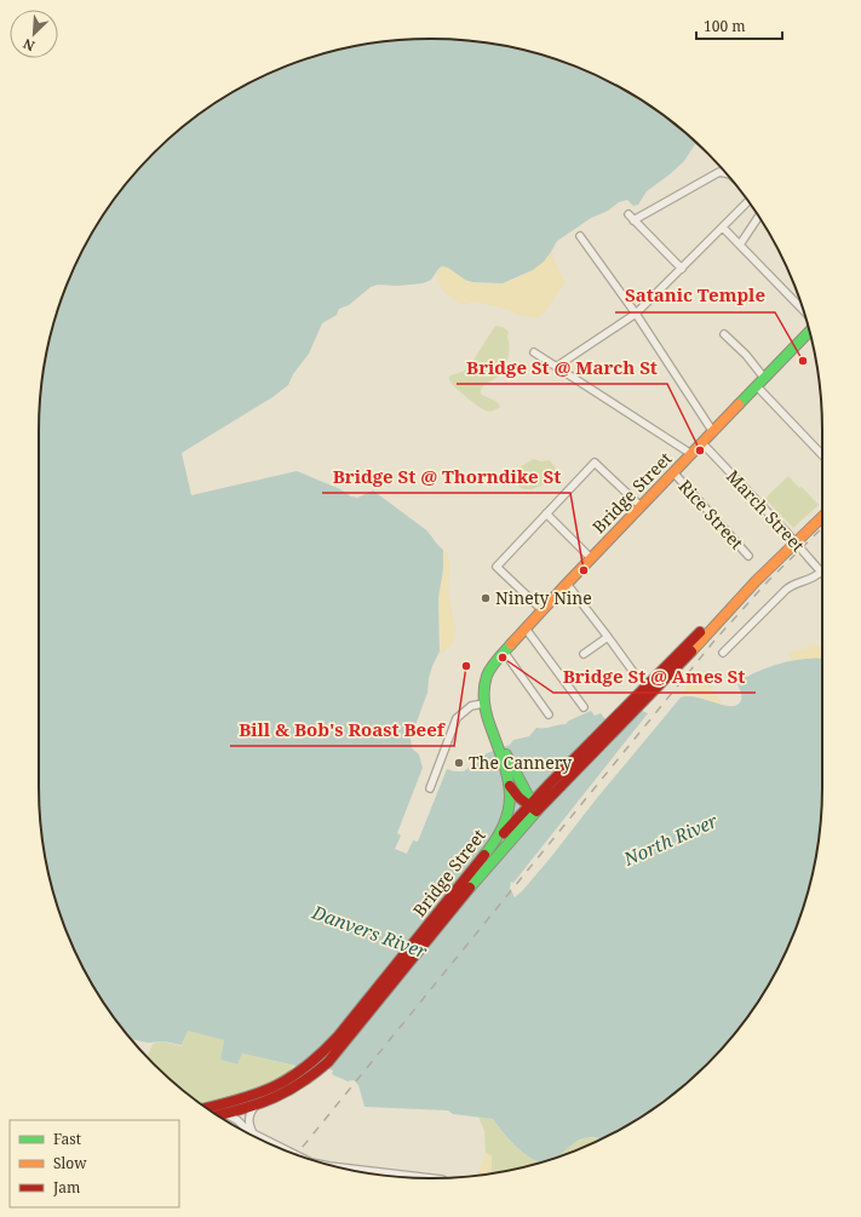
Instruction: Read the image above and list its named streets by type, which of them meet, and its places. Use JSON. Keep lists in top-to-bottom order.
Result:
{
  "streets": {
    "main road": ["Bridge Street"],
    "street": ["March Street", "Rice Street"]
  },
  "crossings": [
    ["Bridge Street", "March Street"],
    ["Bridge Street", "Rice Street"]
  ],
  "water": ["North River", "Danvers River"],
  "places": [
    "Satanic Temple",
    "Bridge St @ March St",
    "Bridge St @ Thorndike St",
    "Ninety Nine",
    "Bridge St @ Ames St",
    "Bill & Bob's Roast Beef",
    "The Cannery"
  ],
  "legend": ["Fast", "Slow", "Jam"],
  "scale_bar": "100 m",
  "north": "bottom left"
}
